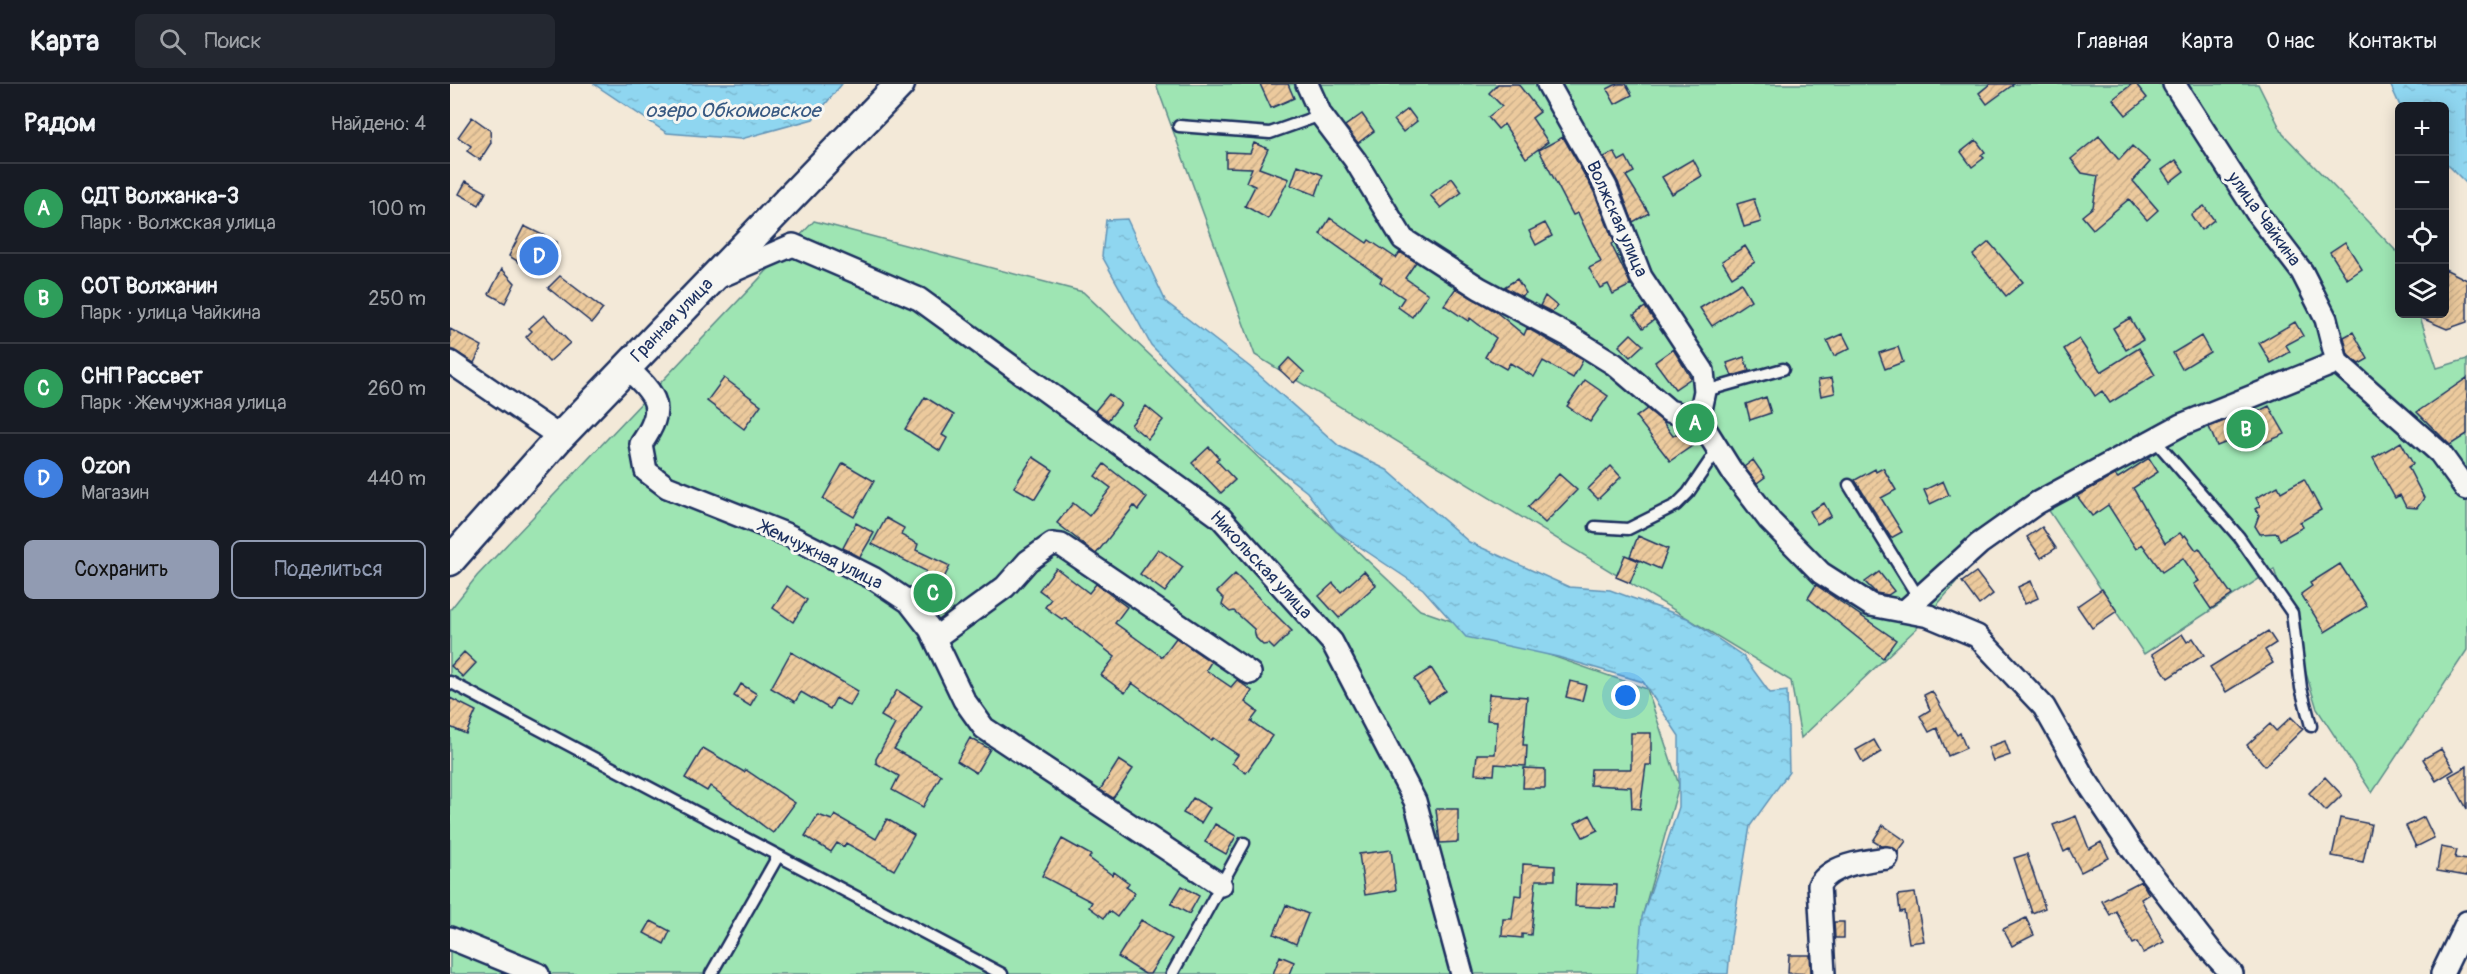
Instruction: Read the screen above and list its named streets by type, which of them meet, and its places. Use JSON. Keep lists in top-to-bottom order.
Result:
{
  "streets": {
    "street": [
      "Волжская улица",
      "улица Чайкина",
      "Гранная улица",
      "Жемчужная улица",
      "Никольская улица"
    ]
  },
  "crossings": [
    ["Гранная улица", "Жемчужная улица"],
    ["Гранная улица", "Никольская улица"]
  ],
  "water": ["озеро Обкомовское"],
  "page": {
    "header": "Карта",
    "search": "Поиск",
    "nav": [
      "Главная",
      "Карта",
      "О нас",
      "Контакты"
    ],
    "heading": ["Рядом", "Найдено: 4"],
    "map_buttons": ["+", "−"],
    "list": [
      {
        "mark": "A",
        "name": "СДТ Волжанка-3",
        "note": "Парк · Волжская улица",
        "value": "100 m"
      },
      {
        "mark": "B",
        "name": "СОТ Волжанин",
        "note": "Парк · улица Чайкина",
        "value": "250 m"
      },
      {
        "mark": "C",
        "name": "СНП Рассвет",
        "note": "Парк · Жемчужная улица",
        "value": "260 m"
      },
      {
        "mark": "D",
        "name": "Ozon",
        "note": "Магазин",
        "value": "440 m"
      }
    ],
    "pins": [
      "D",
      "A",
      "B",
      "C"
    ],
    "buttons": ["Сохранить", "Поделиться"]
  }
}
